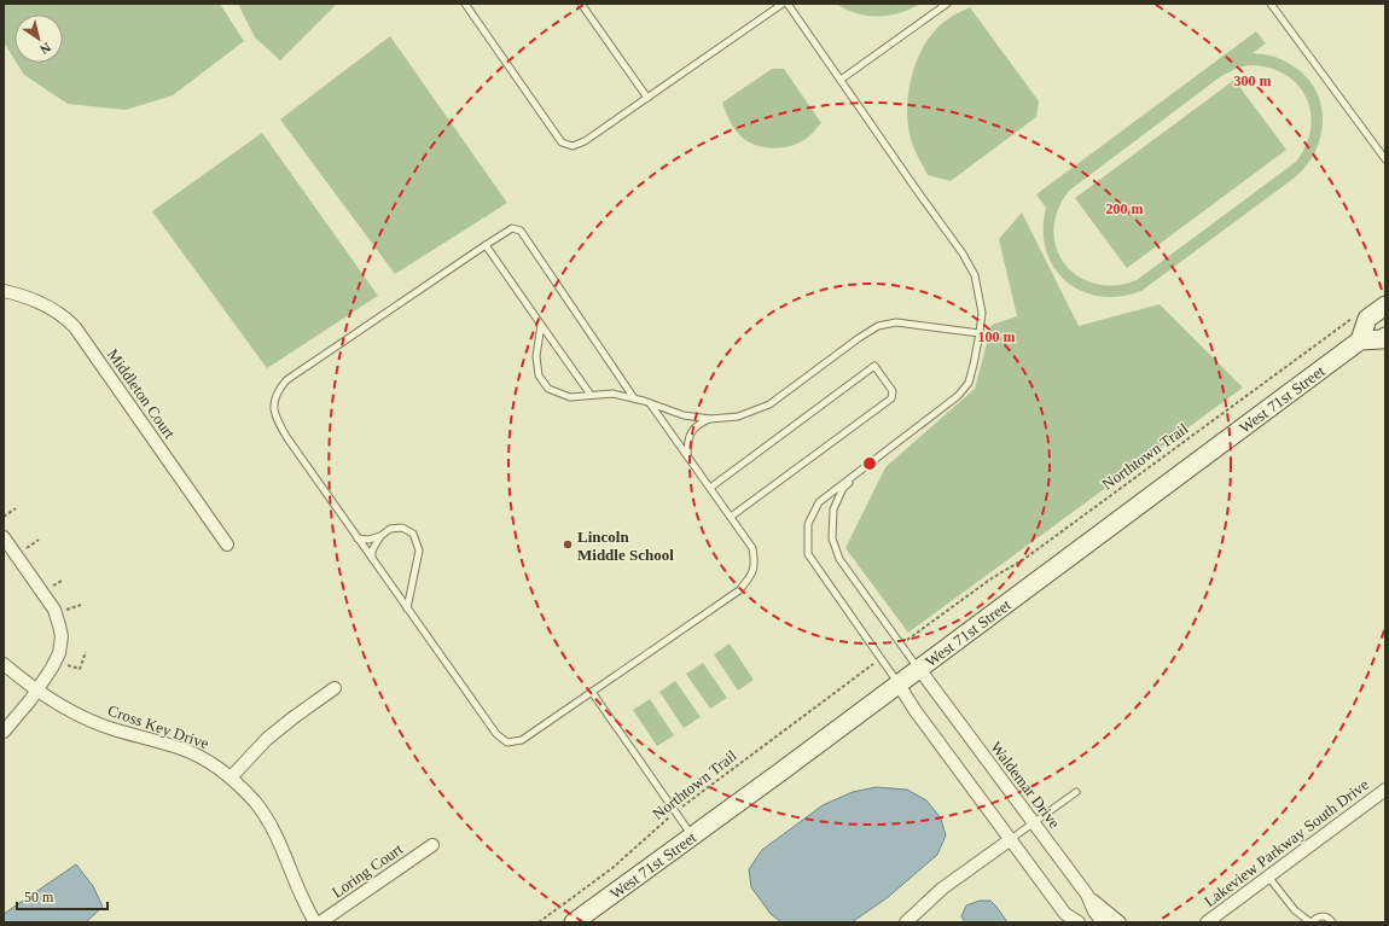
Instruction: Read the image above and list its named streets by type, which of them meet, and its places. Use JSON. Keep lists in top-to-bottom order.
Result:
{
  "streets": {
    "main road": ["West 71st Street"],
    "street": [
      "Middleton Court",
      "Cross Key Drive",
      "Waldemar Drive",
      "Lakeview Parkway South Drive",
      "Loring Court"
    ],
    "path": ["Northtown Trail"]
  },
  "crossings": [
    ["West 71st Street", "Waldemar Drive"]
  ],
  "places": ["Lincoln Middle School"],
  "scale_bar": "50 m",
  "north": "bottom right",
  "rings": ["300 m", "200 m", "100 m"]
}
